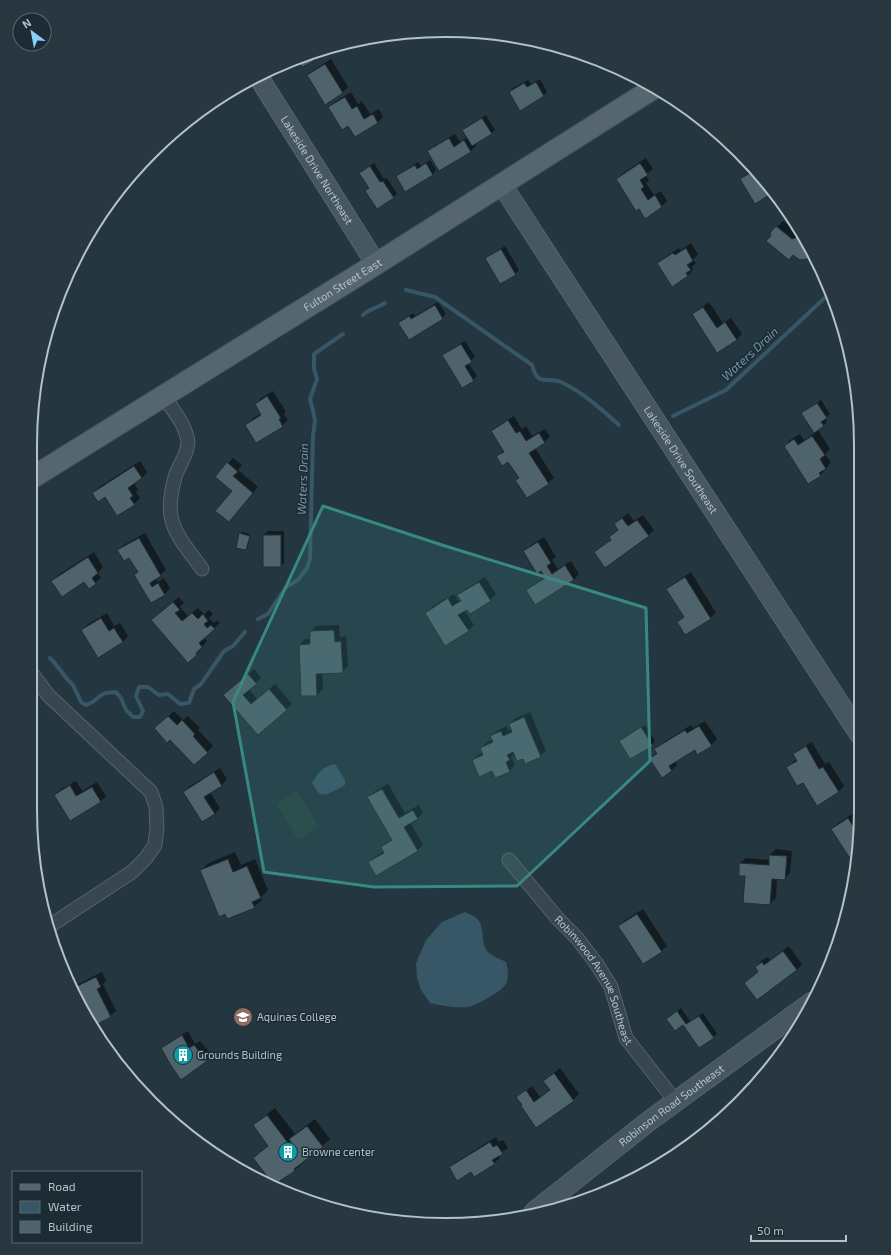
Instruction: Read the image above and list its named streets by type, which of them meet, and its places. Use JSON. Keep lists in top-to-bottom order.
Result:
{
  "streets": {
    "main road": ["Fulton Street East"],
    "street": [
      "Lakeside Drive Northeast",
      "Lakeside Drive Southeast",
      "Robinwood Avenue Southeast",
      "Robinson Road Southeast"
    ]
  },
  "crossings": [
    ["Lakeside Drive Northeast", "Fulton Street East"],
    ["Fulton Street East", "Lakeside Drive Southeast"],
    ["Robinwood Avenue Southeast", "Robinson Road Southeast"]
  ],
  "water": ["Waters Drain"],
  "places": {
    "school or university": ["Aquinas College"],
    "building": ["Grounds Building", "Browne center"]
  },
  "legend": ["Road", "Water", "Building"],
  "scale_bar": "50 m",
  "north": "top left"
}
